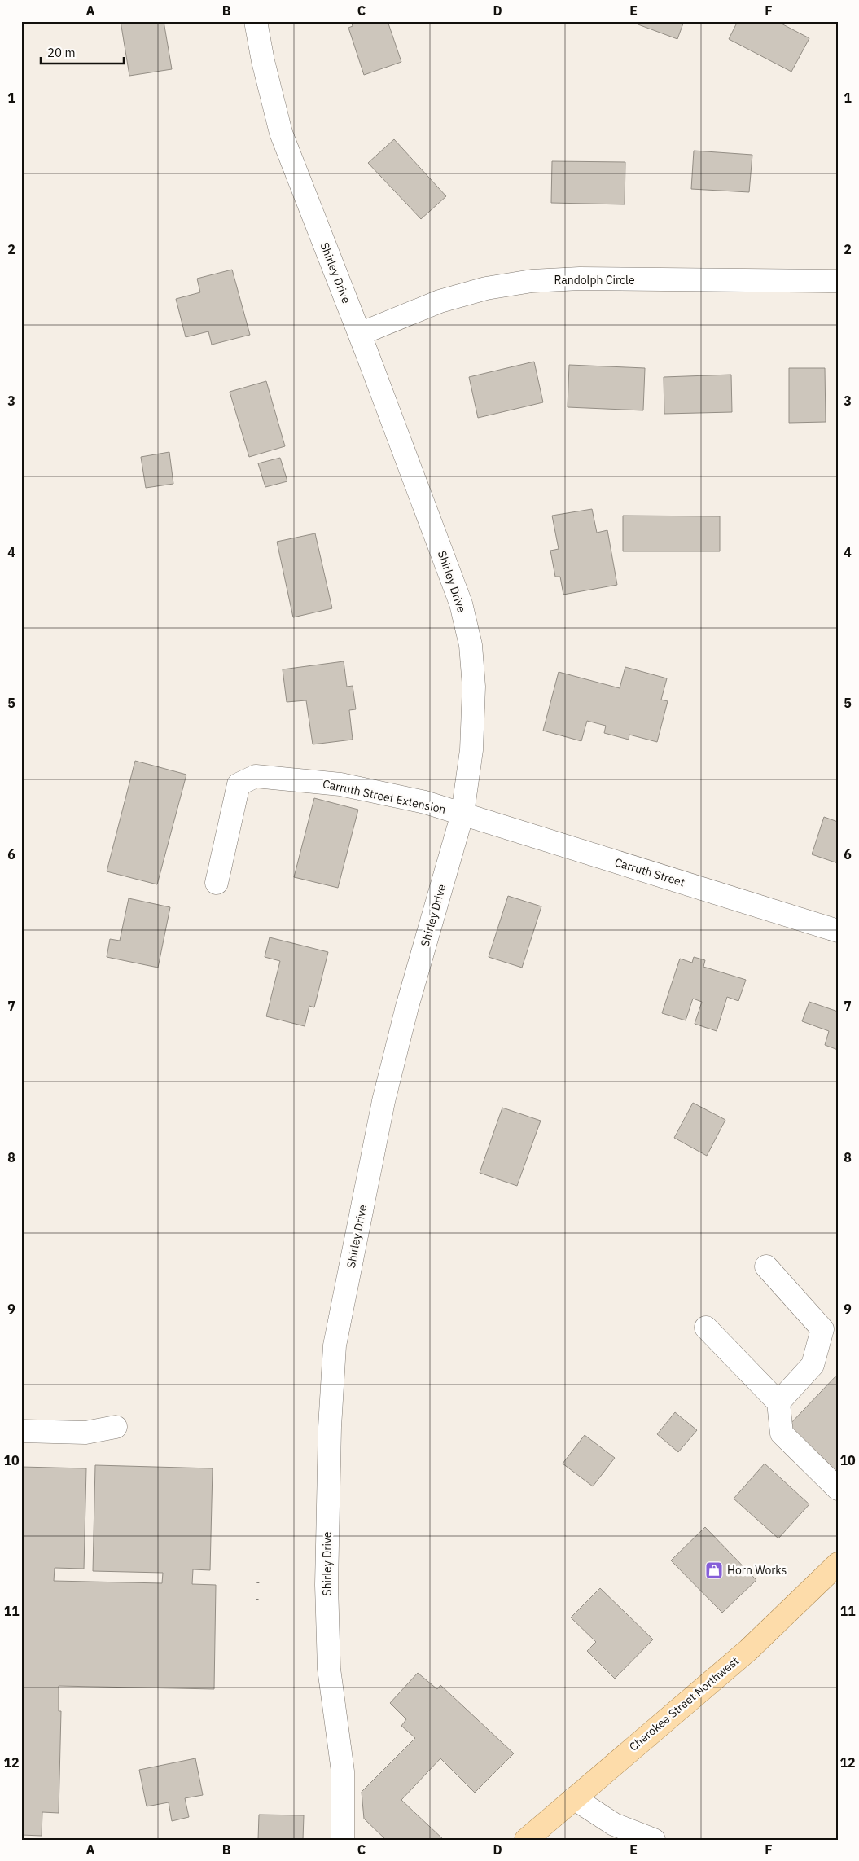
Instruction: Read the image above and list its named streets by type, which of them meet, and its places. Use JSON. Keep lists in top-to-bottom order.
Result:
{
  "streets": {
    "main road": ["Cherokee Street Northwest"],
    "street": [
      "Shirley Drive",
      "Randolph Circle",
      "Carruth Street Extension",
      "Carruth Street"
    ]
  },
  "crossings": [
    ["Shirley Drive", "Randolph Circle"],
    ["Shirley Drive", "Carruth Street Extension"],
    ["Shirley Drive", "Carruth Street"],
    ["Carruth Street Extension", "Carruth Street"]
  ],
  "places": {
    "shop": ["Horn Works"]
  },
  "scale_bar": "20 m",
  "grid": {
    "columns": [
      "A",
      "B",
      "C",
      "D",
      "E",
      "F"
    ],
    "rows": [
      "1",
      "2",
      "3",
      "4",
      "5",
      "6",
      "7",
      "8",
      "9",
      "10",
      "11",
      "12"
    ]
  }
}
